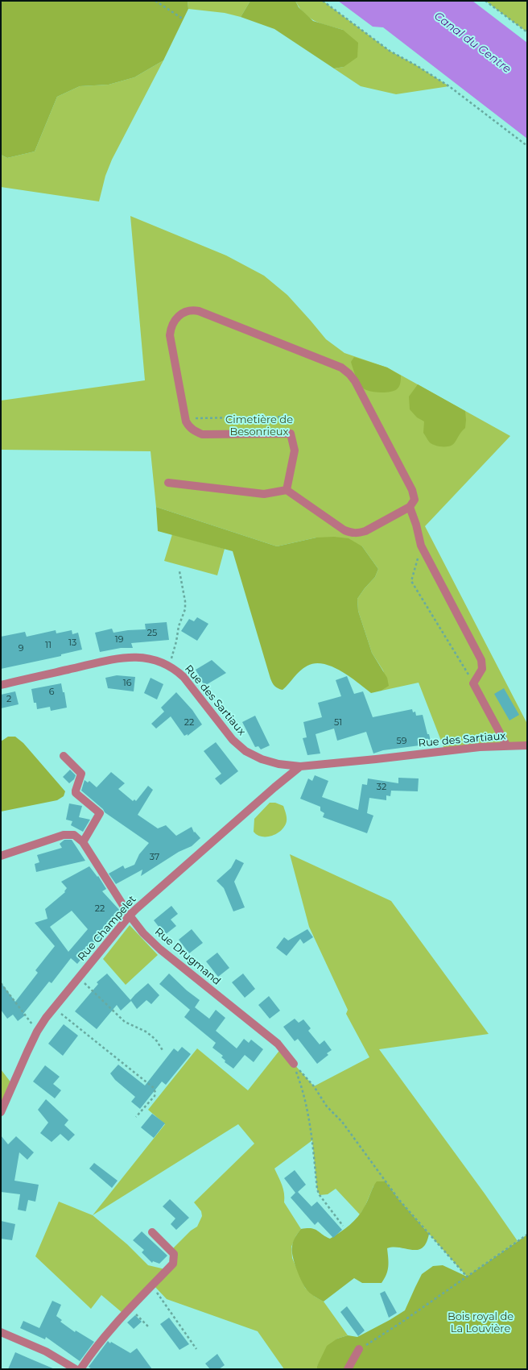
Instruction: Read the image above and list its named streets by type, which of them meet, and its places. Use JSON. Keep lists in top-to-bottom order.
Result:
{
  "streets": {
    "street": ["Rue des Sartiaux", "Rue Champelet", "Rue Drugmand"]
  },
  "crossings": [
    ["Rue des Sartiaux", "Rue Champelet"],
    ["Rue Champelet", "Rue Drugmand"]
  ],
  "water": ["Canal du Centre"],
  "parks": ["Cimetière de Besonrieux", "Bois royal de La Louvière"],
  "house_numbers": [
    "25",
    "19",
    "13",
    "11",
    "9",
    "16",
    "6",
    "2",
    "22",
    "51",
    "59",
    "32",
    "37",
    "22"
  ]
}
